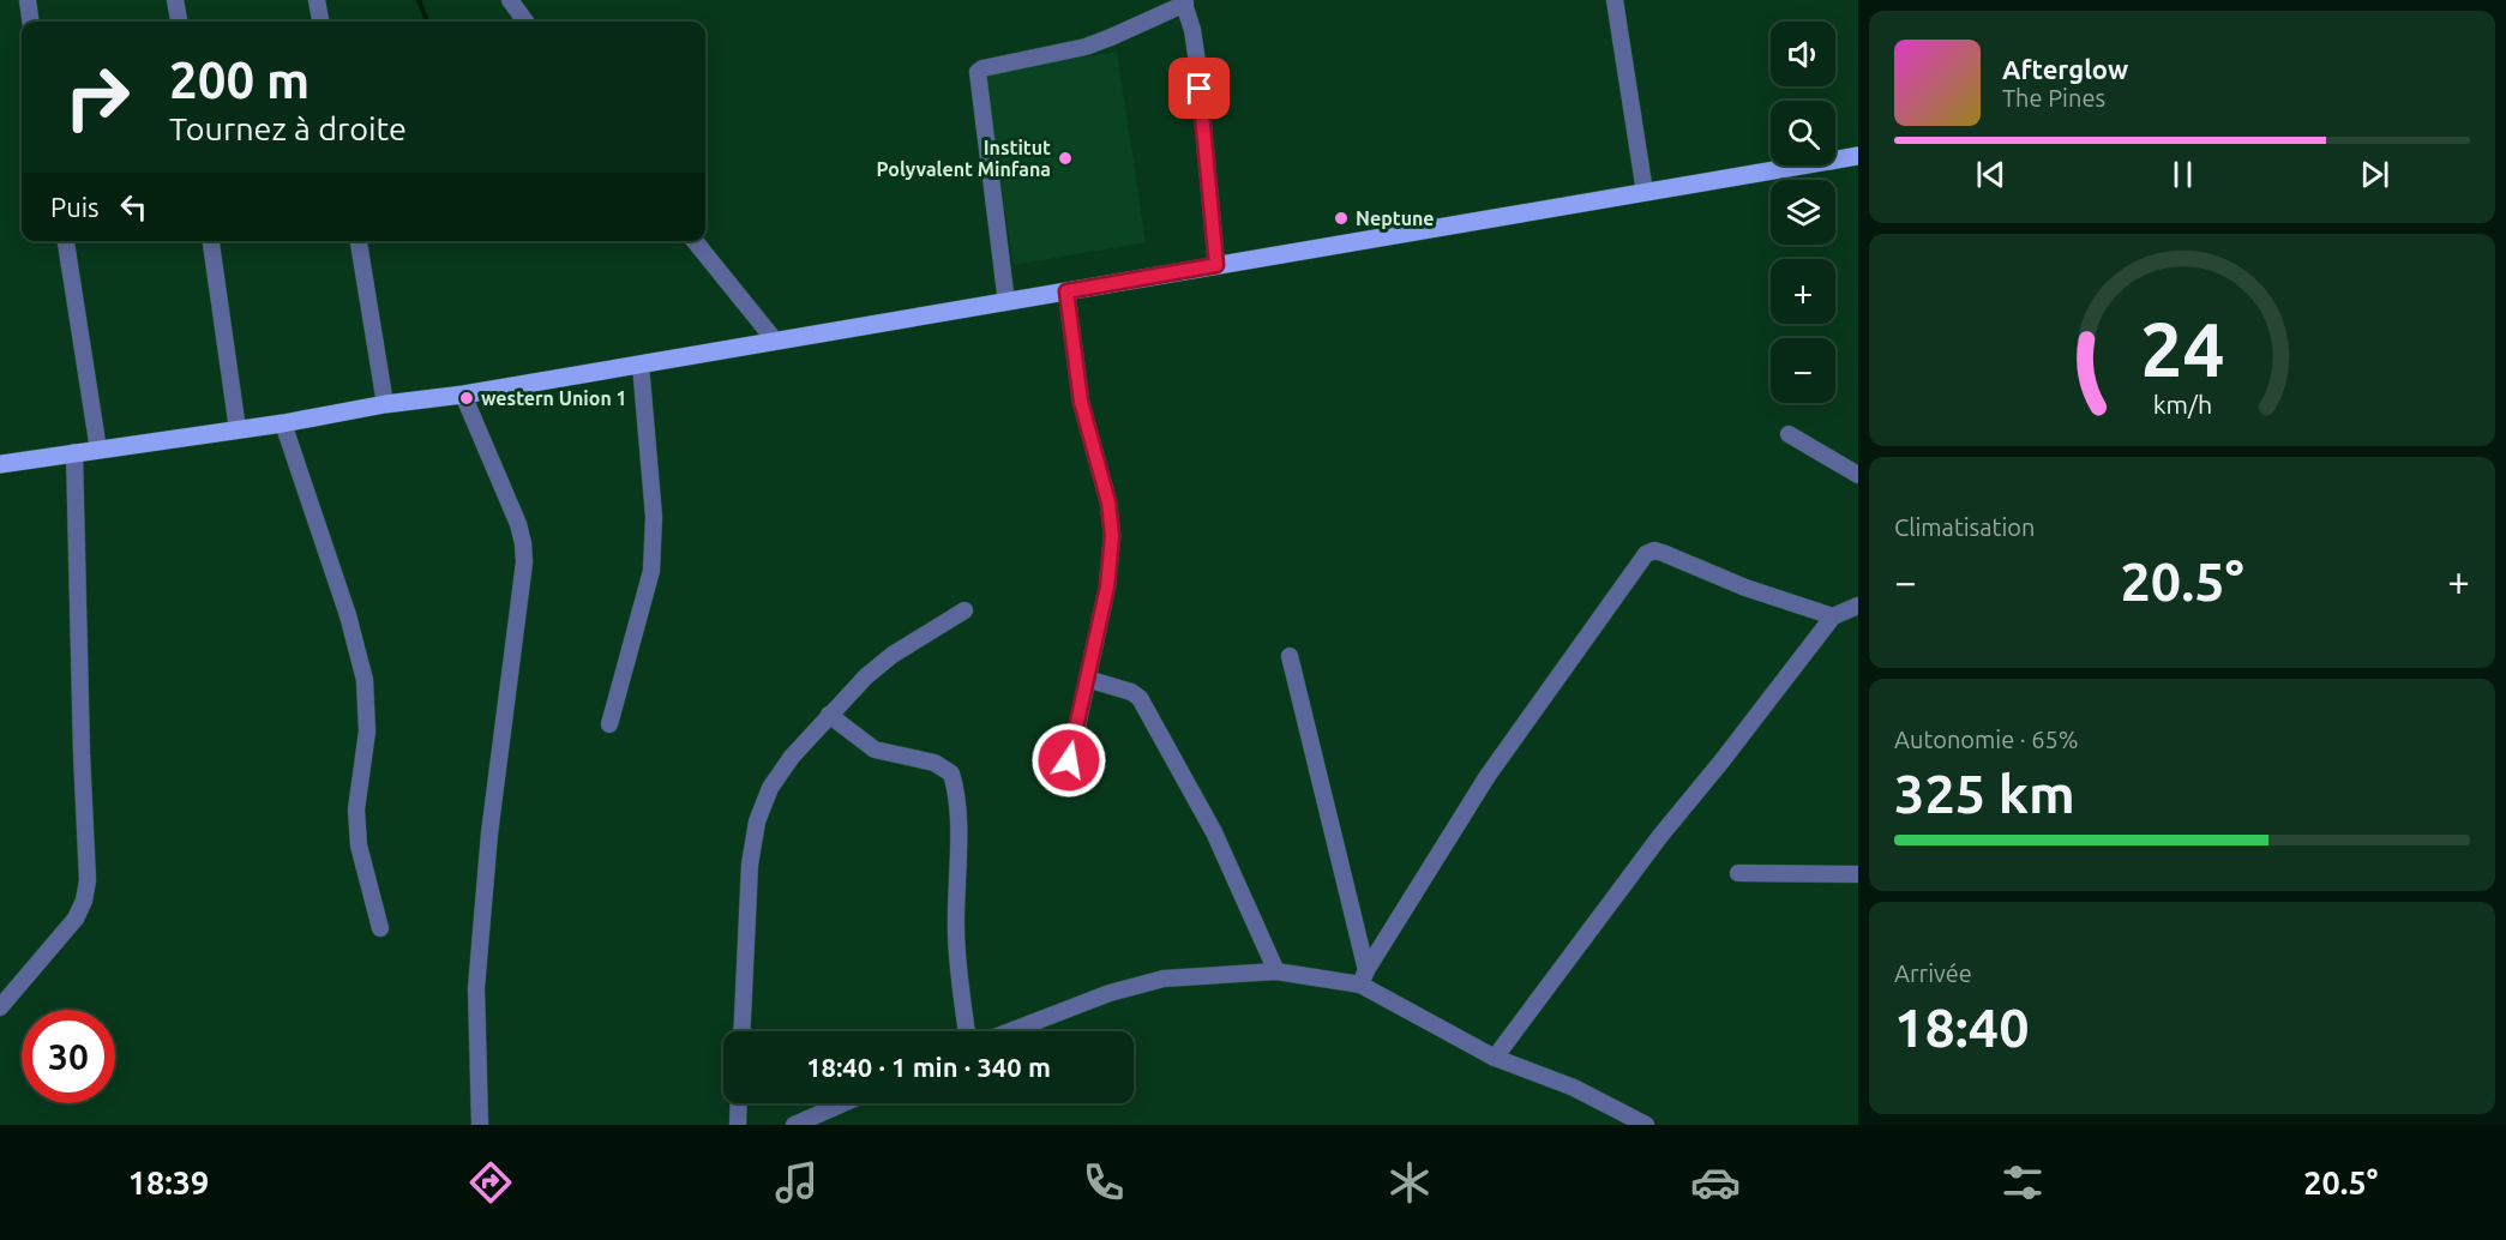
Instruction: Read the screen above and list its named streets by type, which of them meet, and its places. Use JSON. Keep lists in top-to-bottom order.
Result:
{
  "places": ["Institut Polyvalent Minfana", "Neptune", "western Union 1"],
  "page": {
    "map_buttons": ["+", "−"],
    "turn": ["200 m", "Tournez à droite"],
    "song": ["Afterglow", "The Pines"],
    "then": "Puis",
    "tile": [
      "Climatisation",
      ["Autonomie · 65%", "325 km"],
      ["Arrivée", "18:40"]
    ],
    "heat": ["−", "20.5°", "+"],
    "limit": "30",
    "trip": "18:40 · 1 min · 340 m",
    "tabs": ["18:39", "20.5°"],
    "gauge": ["24", "km/h"]
  }
}
